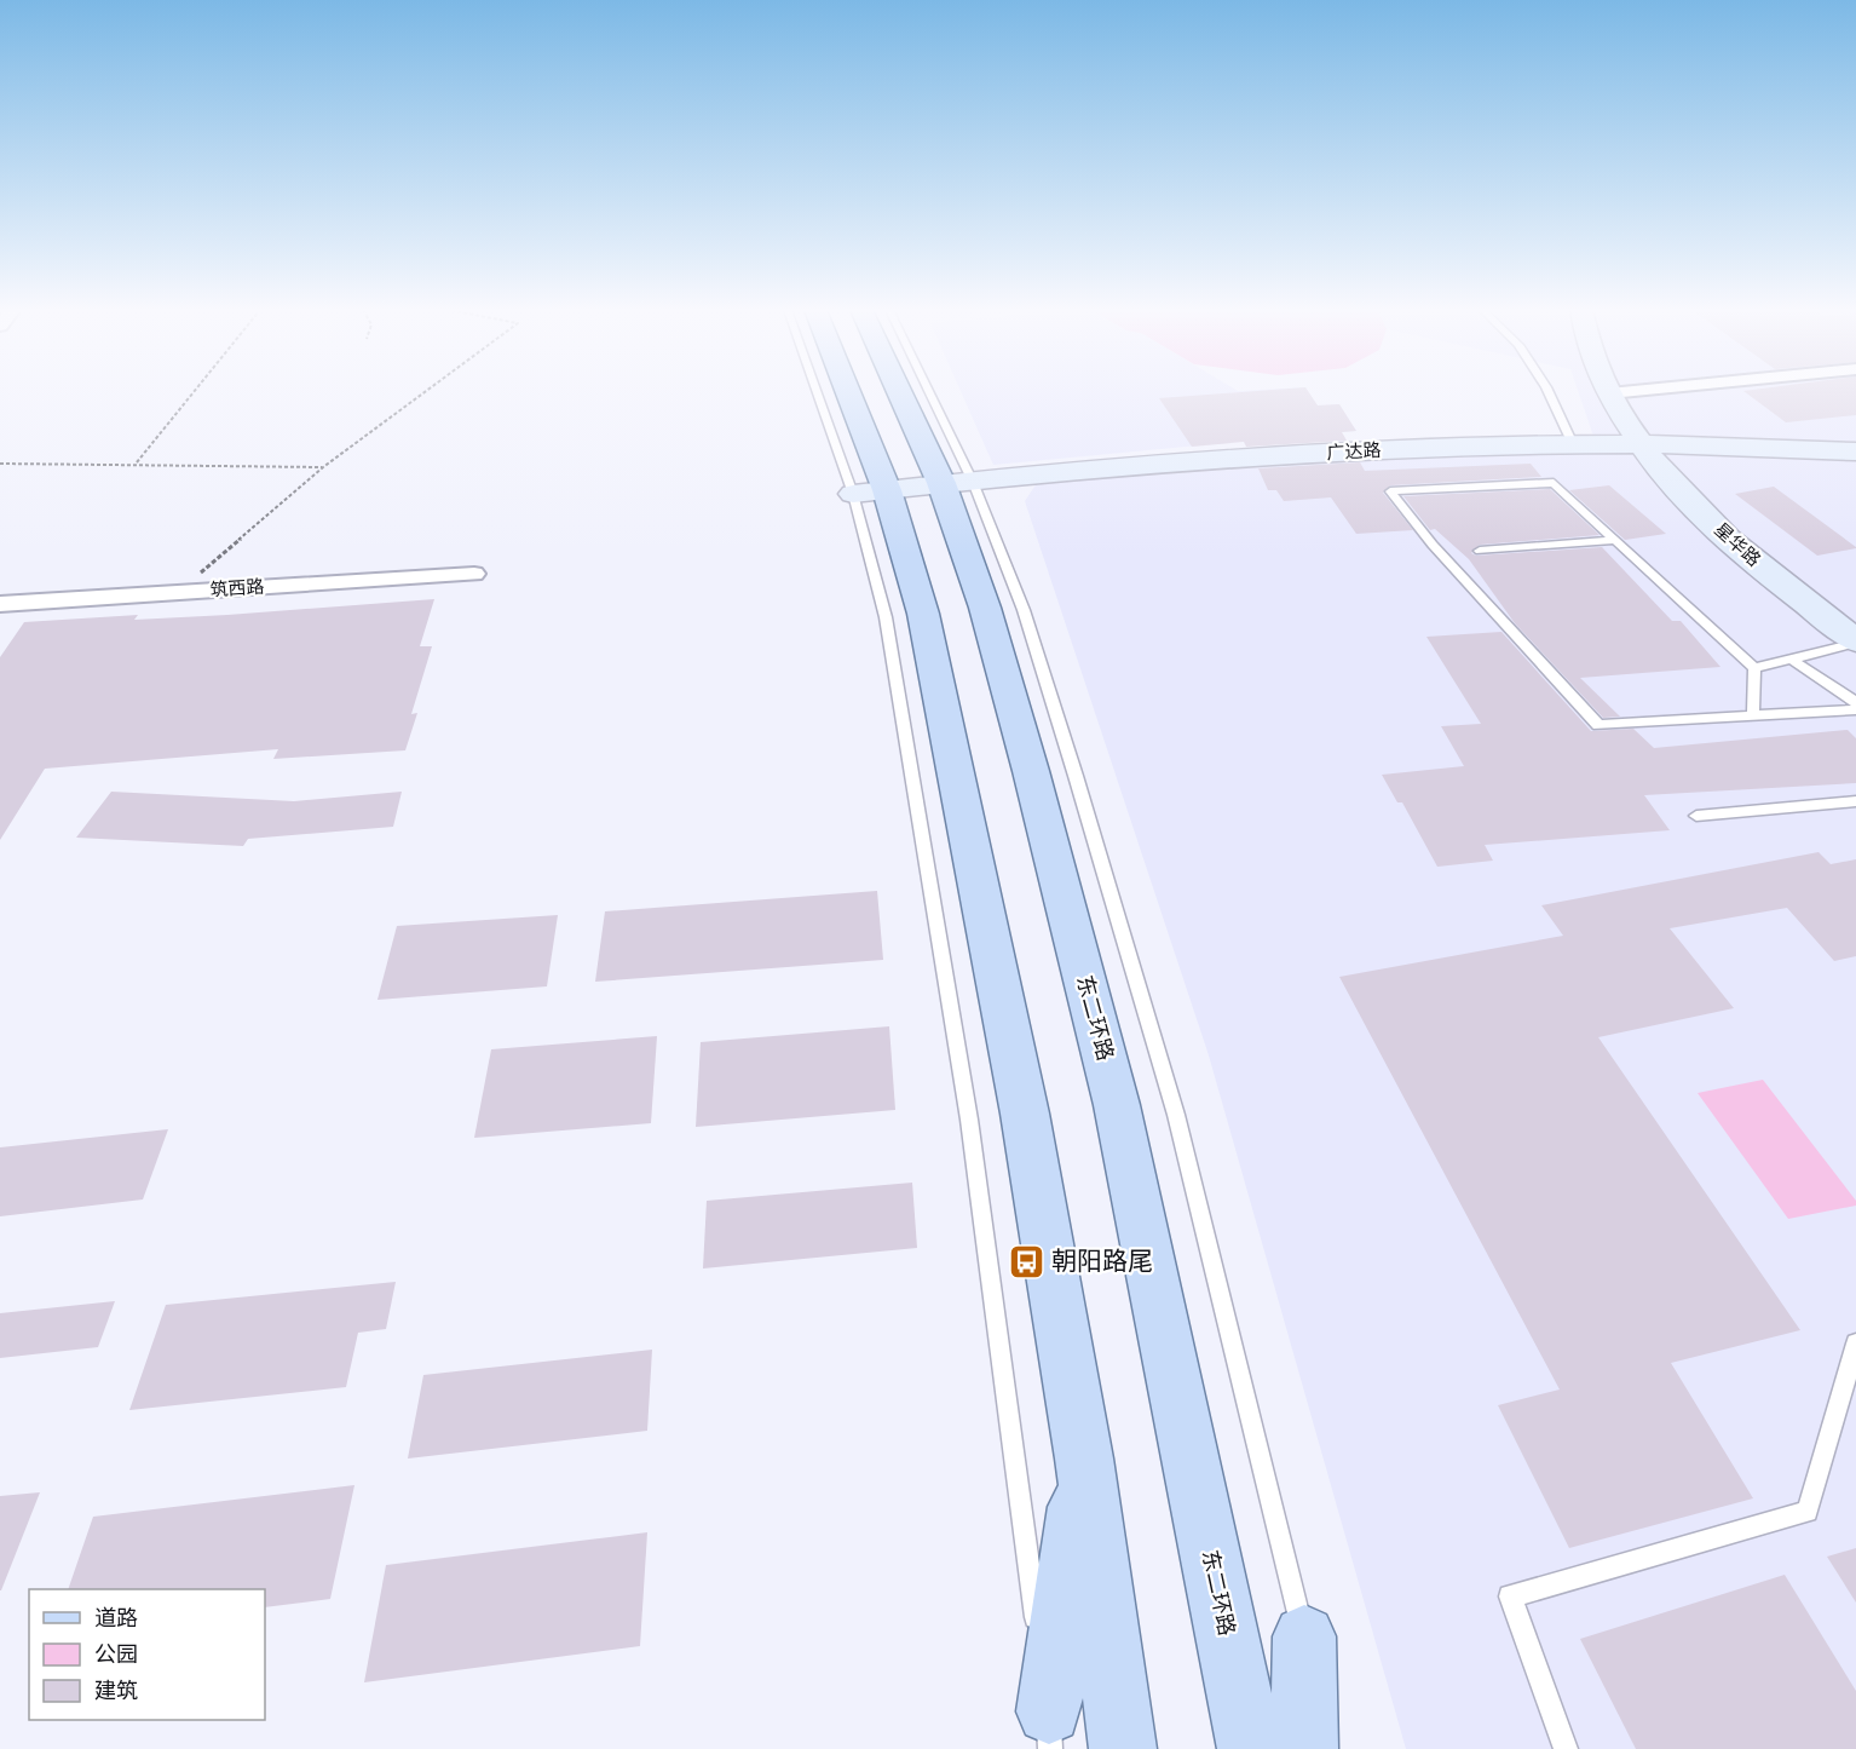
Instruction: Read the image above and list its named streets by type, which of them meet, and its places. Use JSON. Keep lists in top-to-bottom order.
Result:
{
  "streets": {
    "main road": ["东二环路"],
    "street": ["广达路", "星华路", "筑西路"]
  },
  "crossings": [
    ["广达路", "星华路"],
    ["广达路", "东二环路"]
  ],
  "places": {
    "bus stop": ["朝阳路尾"]
  },
  "legend": ["道路", "公园", "建筑"]
}
